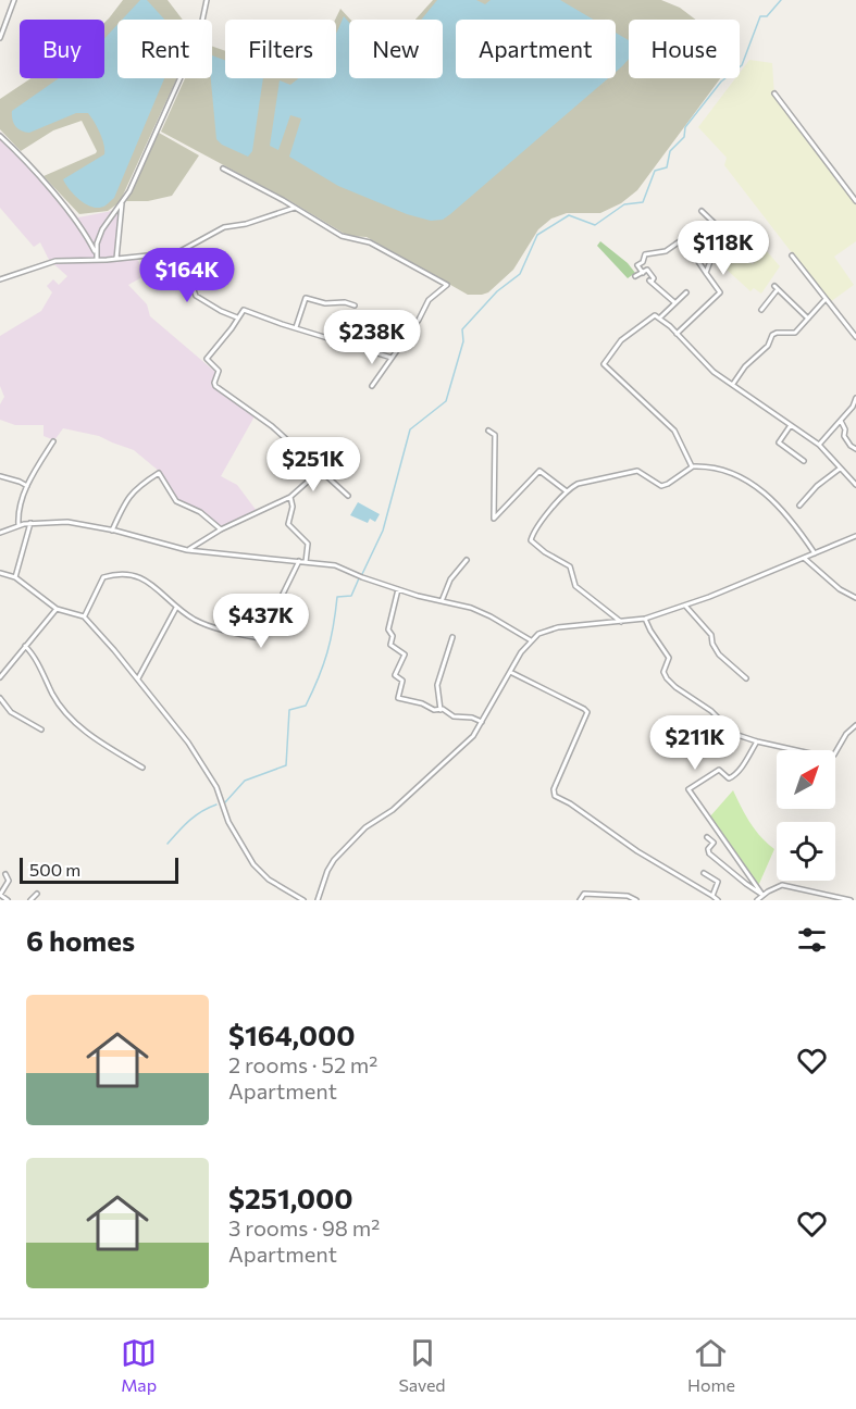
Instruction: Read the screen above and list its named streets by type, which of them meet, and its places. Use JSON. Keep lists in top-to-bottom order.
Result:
{
  "scale_bar": "500 m",
  "north": "top right",
  "page": {
    "chip": [
      "Buy",
      "Rent",
      "Filters",
      "New",
      "Apartment",
      "House"
    ],
    "price": [
      "$118K",
      "$164K",
      "$238K",
      "$251K",
      "$437K",
      "$211K"
    ],
    "scale": "500 m",
    "heading": "6 homes",
    "list": [
      {
        "name": "$164,000",
        "note": "2 rooms · 52 m² · Apartment"
      },
      {
        "name": "$251,000",
        "note": "3 rooms · 98 m² · Apartment"
      }
    ],
    "tabs": ["Map", "Saved", "Home"]
  }
}
